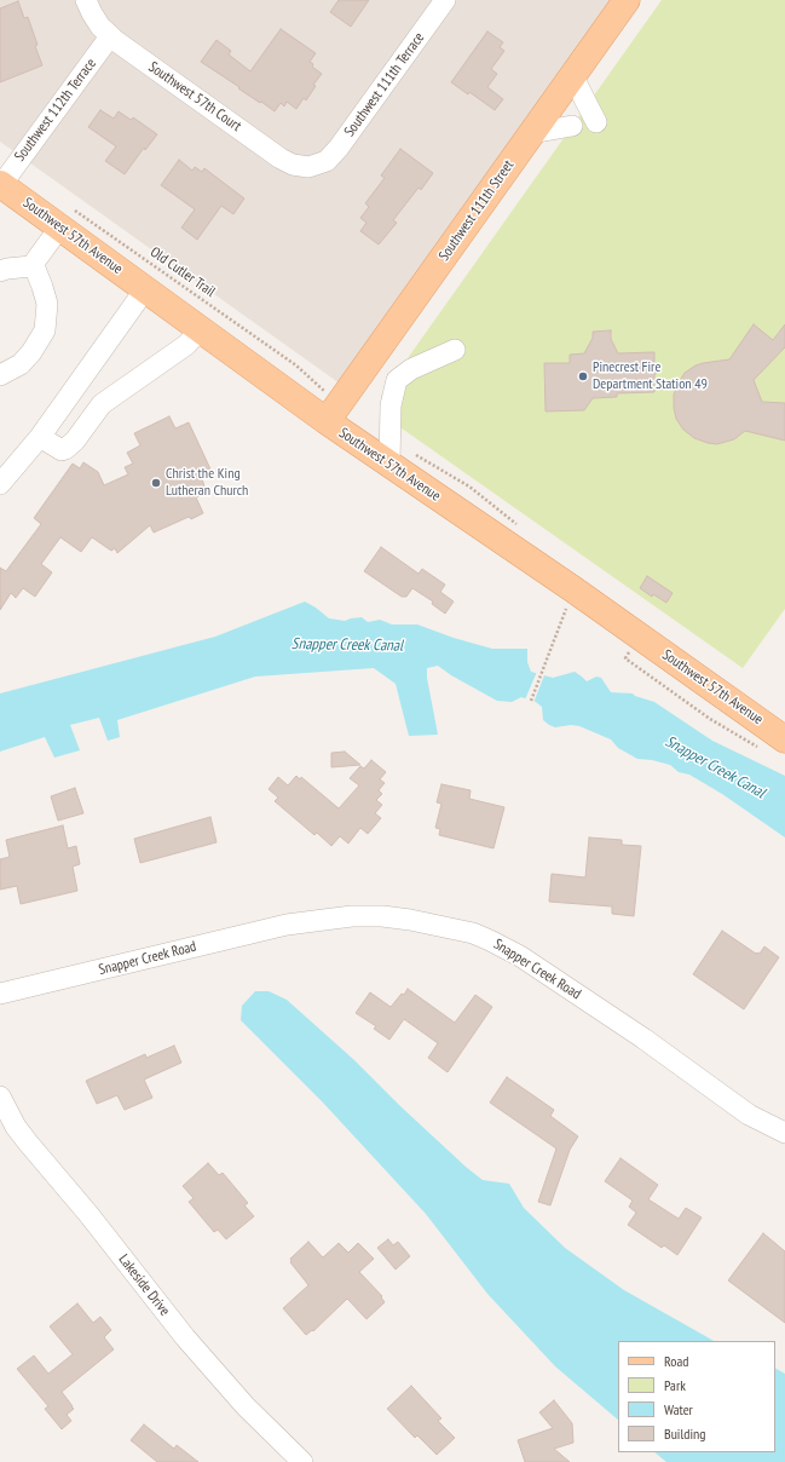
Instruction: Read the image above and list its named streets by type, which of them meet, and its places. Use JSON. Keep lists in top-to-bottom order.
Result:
{
  "streets": {
    "main road": ["Southwest 111th Street", "Southwest 57th Avenue"],
    "street": [
      "Southwest 111th Terrace",
      "Southwest 57th Court",
      "Southwest 112th Terrace",
      "Snapper Creek Road",
      "Lakeside Drive"
    ],
    "path": ["Old Cutler Trail"]
  },
  "crossings": [
    ["Southwest 111th Terrace", "Southwest 57th Court"],
    ["Southwest 57th Court", "Southwest 112th Terrace"],
    ["Southwest 112th Terrace", "Southwest 57th Avenue"],
    ["Southwest 111th Street", "Southwest 57th Avenue"],
    ["Southwest 57th Avenue", "Old Cutler Trail"]
  ],
  "water": ["Snapper Creek Canal"],
  "places": ["Pinecrest Fire Department Station 49", "Christ the King Lutheran Church"],
  "legend": [
    "Road",
    "Park",
    "Water",
    "Building"
  ]
}
